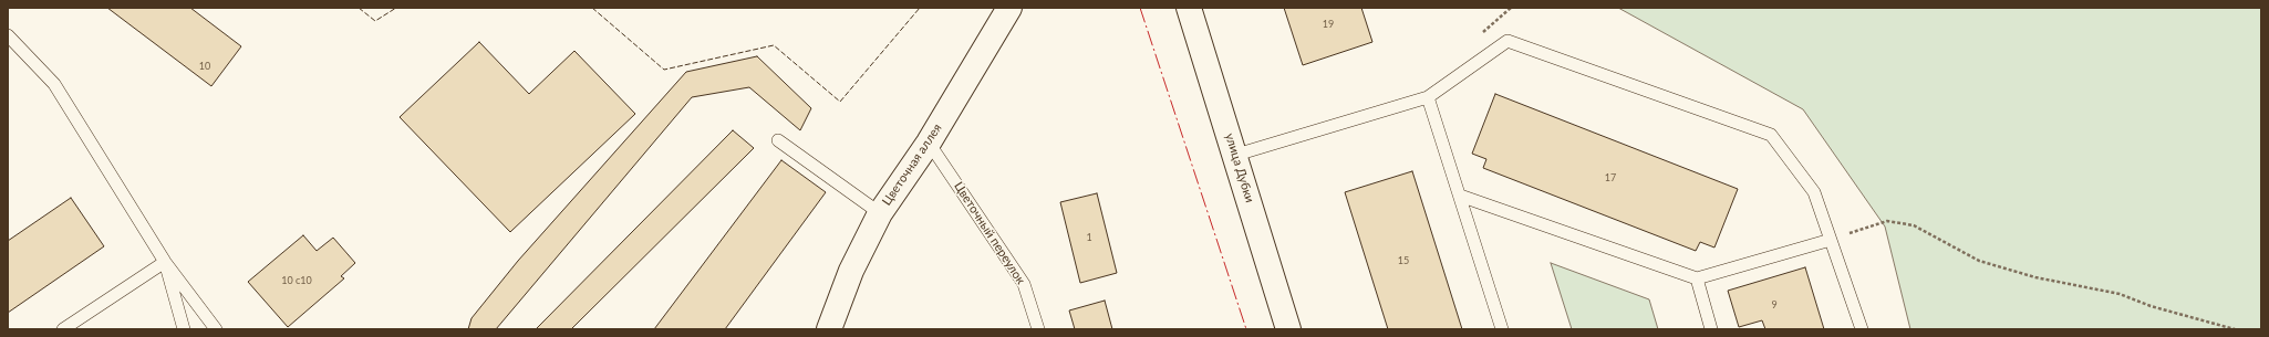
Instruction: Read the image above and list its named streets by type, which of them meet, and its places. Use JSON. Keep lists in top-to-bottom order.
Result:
{
  "streets": {
    "street": ["Цветочная аллея", "улица Дубки"],
    "lane": ["Цветочный переулок"]
  },
  "crossings": [
    ["Цветочная аллея", "Цветочный переулок"]
  ],
  "house_numbers": [
    "19",
    "10",
    "17",
    "1",
    "15",
    "10 с10",
    "9"
  ]
}
